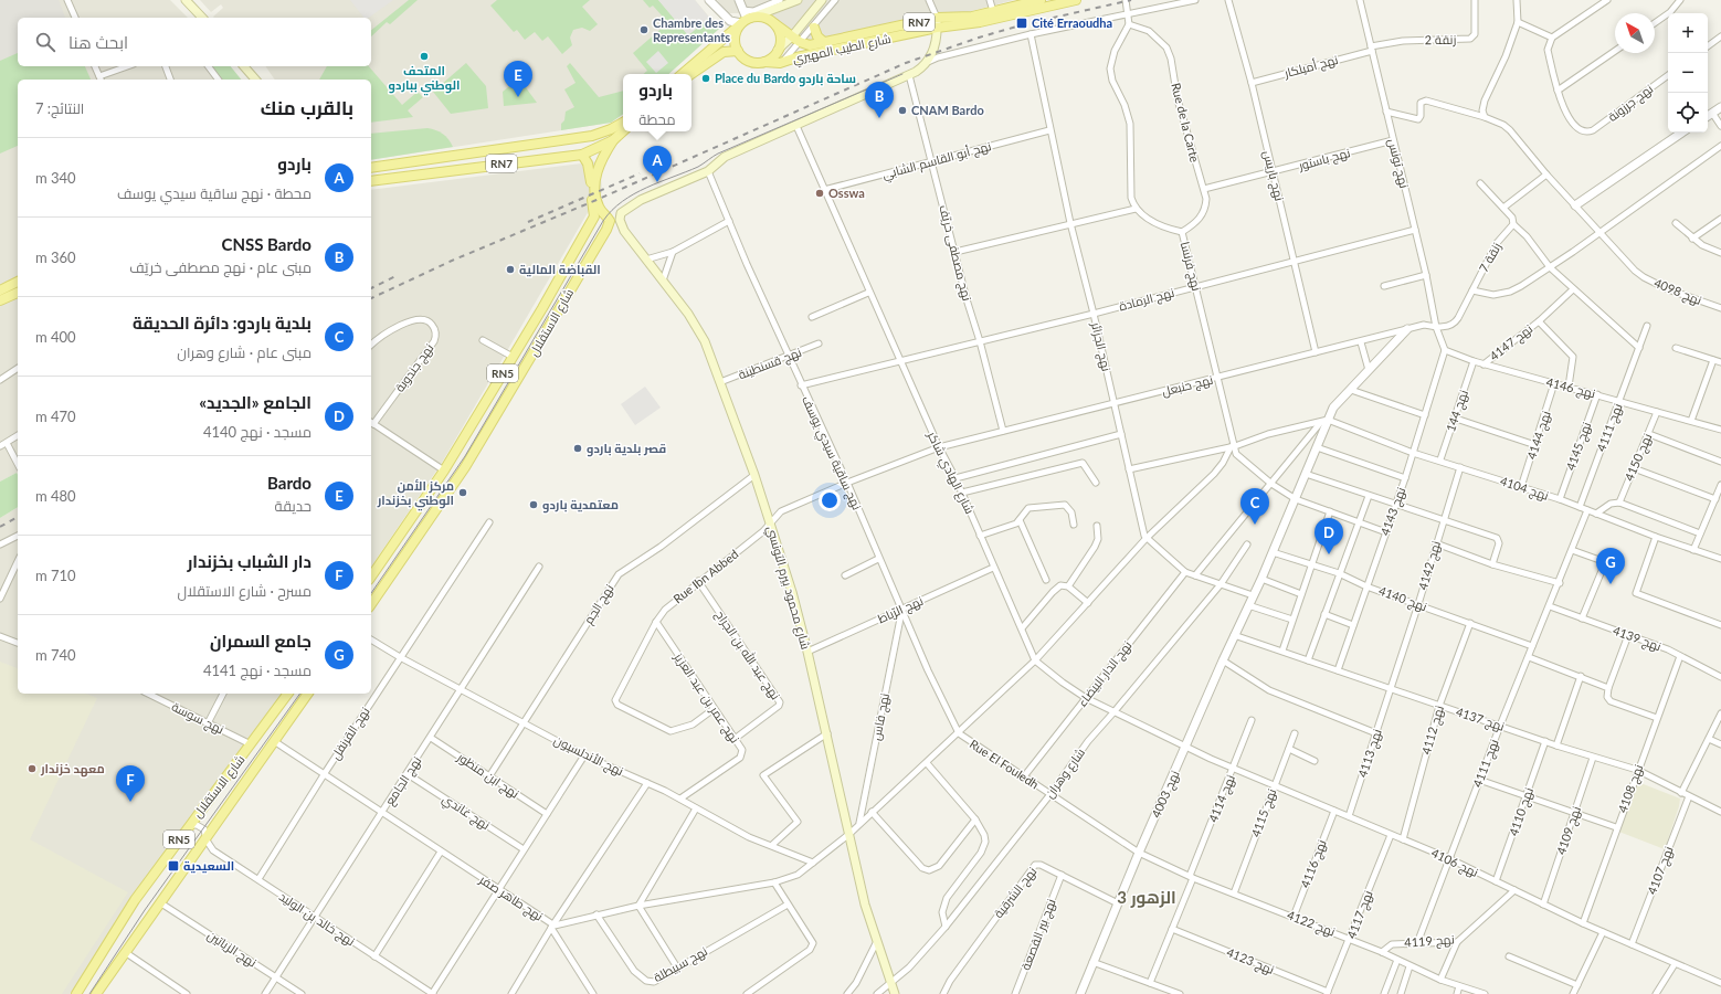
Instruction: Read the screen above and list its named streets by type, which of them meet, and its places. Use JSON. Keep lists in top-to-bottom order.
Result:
{
  "streets": {
    "main road": [
      "RN7",
      "شارع الطيب المهيري",
      "شارع الاستقلال",
      "RN5",
      "شارع محمود بيرم التونسي"
    ],
    "street": [
      "زنقة 2",
      "نهج أميلكار",
      "نهج جرزونة",
      "Rue de la Carte",
      "نهج باستور",
      "نهج أبو القاسم الشابي",
      "نهج تونس",
      "نهج باريس",
      "نهج مصطفى خريّف",
      "زنقة 7",
      "نهج فرنسا",
      "نهج 4098",
      "نهج الرمادة",
      "نهج 4147",
      "نهج الجزائر",
      "نهج قسنطينة",
      "نهج جندوبة",
      "نهج حنبعل",
      "نهج 4146",
      "نهج 144",
      "نهج 4111",
      "نهج 4144",
      "نهج 4145",
      "نهج ساقية سيدي يوسف",
      "نهج 4150",
      "شارع الهادي شاكر",
      "نهج 4104",
      "نهج 4143",
      "نهج 4142",
      "Rue Ibn Abbed",
      "نهج 4140",
      "نهج الجم",
      "نهج الرّباط",
      "نهج 4139",
      "نهج عبد الله بن الجراح",
      "نهج الدار البيضاء",
      "نهج عمر بن عبد العزيز",
      "نهج فاس",
      "نهج سوسة",
      "نهج 4137",
      "نهج 4112",
      "نهج القرنفل",
      "نهج 4113",
      "نهج الأندلسيون",
      "Rue El Fouledh",
      "شارع وهران",
      "نهج ابن منظور",
      "نهج الجامع",
      "نهج 4108",
      "نهج 4003",
      "نهج 4114",
      "نهج غاندي",
      "نهج 4110",
      "نهج 4115",
      "نهج 4109",
      "نهج 4106",
      "نهج 4116",
      "نهج 4107",
      "نهج الشرقية",
      "نهج طاهر صفر",
      "نهج 4117",
      "نهج خالد بن الوليد",
      "نهج 4122",
      "نهج بير القصعة",
      "نهج 4119",
      "نهج الزياتين",
      "نهج 4123",
      "نهج سبيطلة"
    ]
  },
  "crossings": [
    ["RN7", "شارع الطيب المهيري"],
    ["RN7", "شارع الاستقلال"],
    ["زنقة 2", "نهج أميلكار"],
    ["زنقة 2", "نهج تونس"],
    ["نهج أميلكار", "نهج تونس"],
    ["نهج أميلكار", "نهج باريس"],
    ["Rue de la Carte", "نهج باستور"],
    ["Rue de la Carte", "نهج فرنسا"],
    ["نهج باستور", "نهج تونس"],
    ["نهج باستور", "نهج باريس"],
    ["نهج أبو القاسم الشابي", "نهج مصطفى خريّف"],
    ["نهج أبو القاسم الشابي", "نهج الجزائر"],
    ["نهج أبو القاسم الشابي", "شارع الهادي شاكر"],
    ["نهج تونس", "زنقة 7"],
    ["نهج تونس", "نهج 4098"],
    ["نهج تونس", "نهج الرمادة"],
    ["نهج تونس", "نهج حنبعل"],
    ["نهج باريس", "نهج الرمادة"],
    ["نهج باريس", "نهج حنبعل"],
    ["نهج مصطفى خريّف", "نهج الرمادة"],
    ["نهج مصطفى خريّف", "نهج حنبعل"],
    ["زنقة 7", "نهج حنبعل"],
    ["نهج فرنسا", "نهج الرمادة"],
    ["نهج فرنسا", "نهج حنبعل"],
    ["نهج فرنسا", "نهج طاهر صفر"],
    ["نهج الرمادة", "نهج الجزائر"],
    ["نهج الرمادة", "نهج ساقية سيدي يوسف"],
    ["نهج الرمادة", "شارع الهادي شاكر"],
    ["شارع الاستقلال", "نهج جندوبة"],
    ["شارع الاستقلال", "نهج سوسة"],
    ["شارع الاستقلال", "نهج طاهر صفر"],
    ["شارع الاستقلال", "نهج خالد بن الوليد"],
    ["شارع الاستقلال", "نهج الزياتين"],
    ["نهج 4147", "نهج 4146"],
    ["نهج الجزائر", "نهج حنبعل"],
    ["نهج الجزائر", "نهج طاهر صفر"],
    ["نهج قسنطينة", "نهج ساقية سيدي يوسف"],
    ["نهج قسنطينة", "شارع محمود بيرم التونسي"],
    ["نهج حنبعل", "شارع الهادي شاكر"],
    ["نهج حنبعل", "Rue Ibn Abbed"],
    ["نهج حنبعل", "نهج 4003"],
    ["نهج 4146", "نهج 144"],
    ["نهج 4146", "نهج 4111"],
    ["نهج 4146", "نهج 4144"],
    ["نهج 4146", "نهج 4145"],
    ["نهج 4146", "نهج 4150"],
    ["نهج 4146", "نهج 4143"],
    ["نهج 144", "نهج 4104"],
    ["نهج 4111", "نهج 4104"],
    ["نهج 4111", "نهج 4140"],
    ["نهج 4111", "نهج 4139"],
    ["نهج 4111", "نهج 4137"],
    ["نهج 4111", "نهج 4106"],
    ["نهج 4111", "نهج 4119"],
    ["نهج 4144", "نهج 4104"],
    ["نهج 4145", "نهج 4104"],
    ["نهج ساقية سيدي يوسف", "Rue Ibn Abbed"],
    ["نهج ساقية سيدي يوسف", "شارع محمود بيرم التونسي"],
    ["نهج ساقية سيدي يوسف", "نهج الرّباط"],
    ["نهج ساقية سيدي يوسف", "نهج فاس"],
    ["نهج ساقية سيدي يوسف", "Rue El Fouledh"],
    ["نهج ساقية سيدي يوسف", "نهج طاهر صفر"],
    ["شارع الهادي شاكر", "Rue Ibn Abbed"],
    ["شارع الهادي شاكر", "نهج الرّباط"],
    ["شارع الهادي شاكر", "نهج الدار البيضاء"],
    ["شارع الهادي شاكر", "شارع وهران"],
    ["شارع الهادي شاكر", "نهج 4003"],
    ["شارع الهادي شاكر", "نهج 4106"],
    ["شارع الهادي شاكر", "نهج طاهر صفر"],
    ["نهج 4104", "نهج 4143"],
    ["نهج 4104", "نهج 4142"],
    ["نهج 4104", "نهج 4003"],
    ["نهج 4143", "نهج 4140"],
    ["نهج 4143", "نهج 4137"],
    ["نهج 4142", "نهج 4140"],
    ["نهج 4142", "نهج 4137"],
    ["نهج 4142", "نهج 4113"],
    ["Rue Ibn Abbed", "شارع محمود بيرم التونسي"],
    ["Rue Ibn Abbed", "نهج عبد الله بن الجراح"],
    ["Rue Ibn Abbed", "نهج عمر بن عبد العزيز"],
    ["شارع محمود بيرم التونسي", "نهج الجم"],
    ["شارع محمود بيرم التونسي", "نهج الرّباط"],
    ["شارع محمود بيرم التونسي", "شارع وهران"],
    ["شارع محمود بيرم التونسي", "نهج طاهر صفر"],
    ["نهج 4140", "نهج 4112"],
    ["نهج 4140", "نهج 4003"],
    ["نهج الجم", "نهج الأندلسيون"],
    ["نهج الجم", "نهج ابن منظور"],
    ["نهج الرّباط", "نهج فاس"],
    ["نهج 4139", "نهج 4108"],
    ["نهج عبد الله بن الجراح", "نهج عمر بن عبد العزيز"],
    ["نهج الدار البيضاء", "Rue El Fouledh"],
    ["نهج عمر بن عبد العزيز", "نهج الأندلسيون"],
    ["نهج فاس", "نهج طاهر صفر"],
    ["نهج 4137", "نهج 4112"],
    ["نهج 4137", "نهج 4113"],
    ["نهج 4137", "نهج 4108"],
    ["نهج 4137", "نهج 4003"],
    ["نهج 4137", "نهج 4110"],
    ["نهج 4137", "نهج 4109"],
    ["نهج 4137", "نهج 4107"],
    ["نهج 4112", "نهج 4106"],
    ["نهج القرنفل", "نهج الأندلسيون"],
    ["نهج القرنفل", "نهج طاهر صفر"],
    ["نهج القرنفل", "نهج خالد بن الوليد"],
    ["نهج 4113", "نهج 4106"],
    ["نهج الأندلسيون", "نهج الجامع"],
    ["نهج الأندلسيون", "نهج طاهر صفر"],
    ["Rue El Fouledh", "شارع وهران"],
    ["Rue El Fouledh", "نهج 4003"],
    ["Rue El Fouledh", "نهج طاهر صفر"],
    ["Rue El Fouledh", "نهج 4122"],
    ["نهج ابن منظور", "نهج الجامع"],
    ["نهج الجامع", "نهج غاندي"],
    ["نهج الجامع", "نهج طاهر صفر"],
    ["نهج الجامع", "نهج خالد بن الوليد"],
    ["نهج الجامع", "نهج الزياتين"],
    ["نهج 4108", "نهج 4106"],
    ["نهج 4003", "نهج 4106"],
    ["نهج 4003", "نهج الشرقية"],
    ["نهج 4003", "نهج 4122"],
    ["نهج 4114", "نهج 4106"],
    ["نهج 4114", "نهج 4122"],
    ["نهج 4114", "نهج 4123"],
    ["نهج 4110", "نهج 4106"],
    ["نهج 4115", "نهج 4106"],
    ["نهج 4115", "نهج 4122"],
    ["نهج 4109", "نهج 4106"],
    ["نهج 4106", "نهج 4116"],
    ["نهج 4106", "نهج 4107"],
    ["نهج 4106", "نهج 4117"],
    ["نهج 4106", "نهج 4119"],
    ["نهج 4116", "نهج 4122"],
    ["نهج الشرقية", "نهج بير القصعة"],
    ["نهج طاهر صفر", "نهج سبيطلة"],
    ["نهج 4117", "نهج 4122"],
    ["نهج 4117", "نهج 4123"],
    ["نهج 4122", "نهج 4119"]
  ],
  "districts": ["الزهور 3"],
  "places": {
    "transit": ["Cité Erraoudha", "السعيدية"],
    "other": [
      "Chambre des Representants",
      "المتحف الوطني بباردو",
      "Place du Bardo ساحة باردو",
      "CNAM Bardo",
      "Osswa",
      "القباضة المالية",
      "قصر بلدية باردو",
      "مركز الأمن الوطني بخزندار",
      "معتمدية باردو",
      "معهد خزندار"
    ]
  },
  "north": "top left",
  "page": {
    "map_buttons": ["+", "−"],
    "search": "ابحث هنا",
    "pins": [
      "E",
      "B",
      "A",
      "C",
      "D",
      "G",
      "F"
    ],
    "popup": ["باردو", "محطة"],
    "heading": ["بالقرب منك", "النتائج: 7"],
    "list": [
      {
        "mark": "A",
        "name": "باردو",
        "note": "محطة · نهج ساقية سيدي يوسف",
        "value": "340 m"
      },
      {
        "mark": "B",
        "name": "CNSS Bardo",
        "note": "مبنى عام · نهج مصطفى خريّف",
        "value": "360 m"
      },
      {
        "mark": "C",
        "name": "بلدية باردو: دائرة الحديقة",
        "note": "مبنى عام · شارع وهران",
        "value": "400 m"
      },
      {
        "mark": "D",
        "name": "الجامع «الجديد»",
        "note": "مسجد · نهج 4140",
        "value": "470 m"
      },
      {
        "mark": "E",
        "name": "Bardo",
        "note": "حديقة",
        "value": "480 m"
      },
      {
        "mark": "F",
        "name": "دار الشباب بخزندار",
        "note": "مسرح · شارع الاستقلال",
        "value": "710 m"
      },
      {
        "mark": "G",
        "name": "جامع السمران",
        "note": "مسجد · نهج 4141",
        "value": "740 m"
      }
    ]
  }
}
